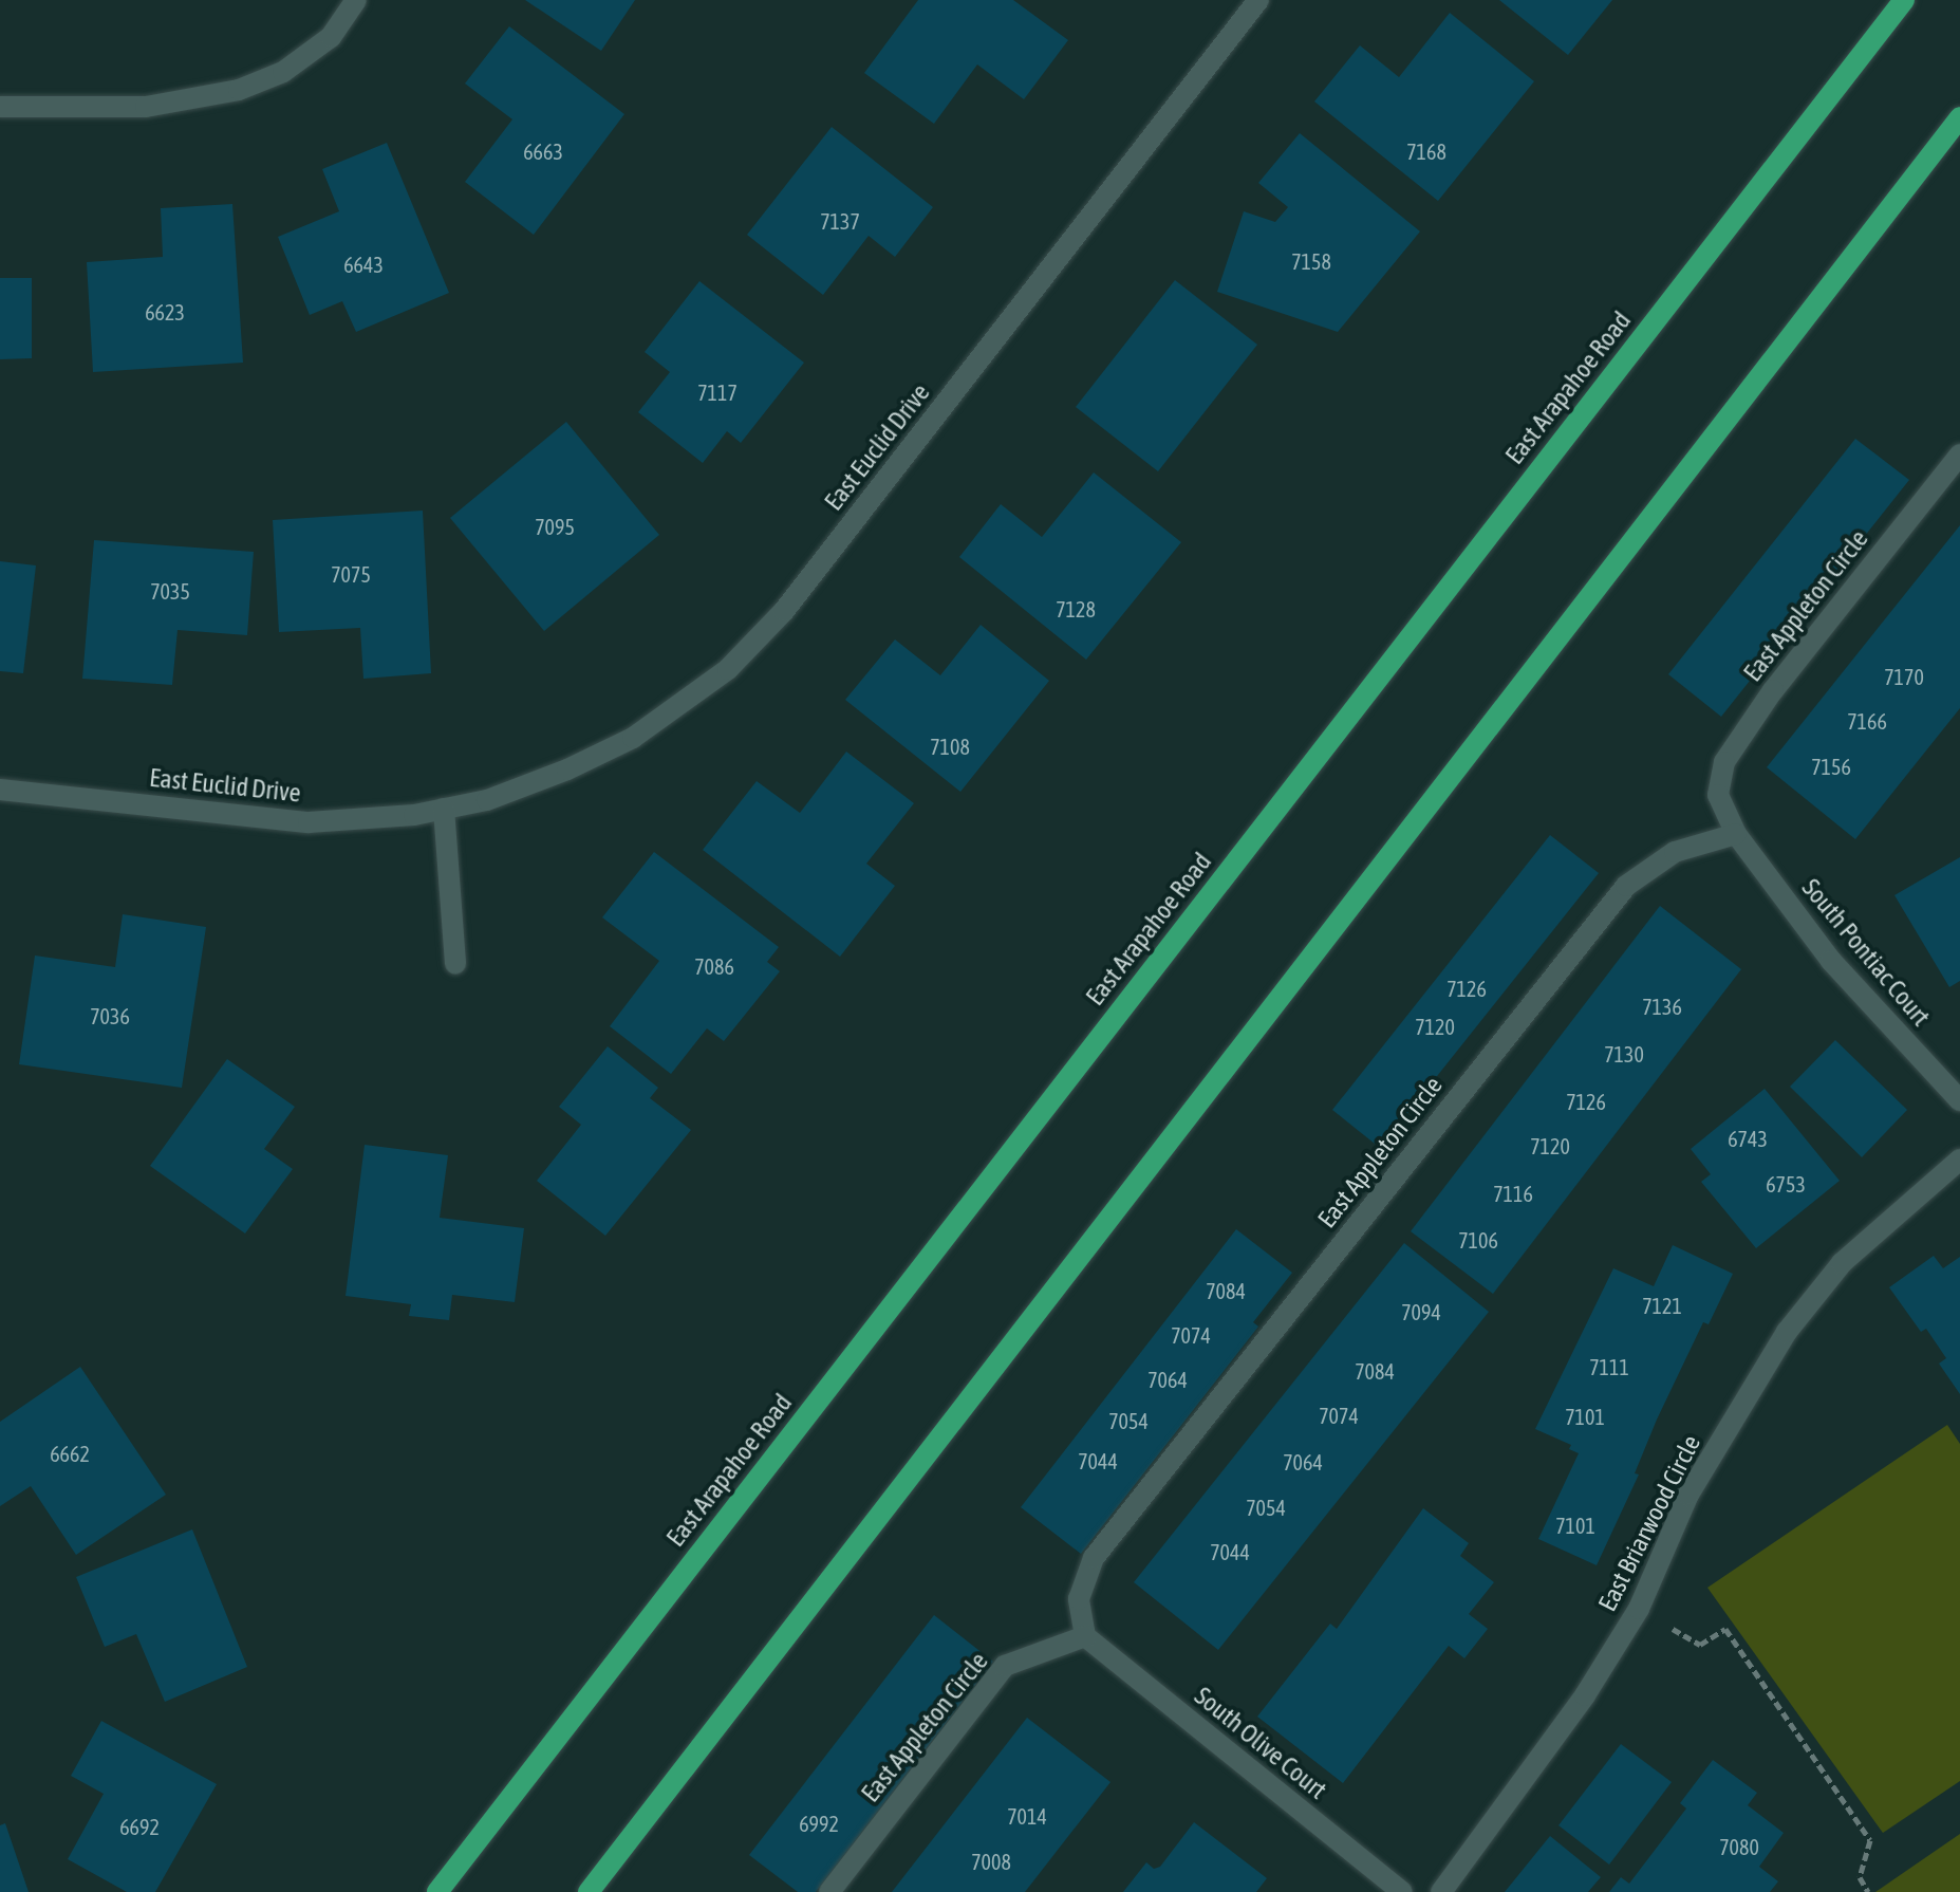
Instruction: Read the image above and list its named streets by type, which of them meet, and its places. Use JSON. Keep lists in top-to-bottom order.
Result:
{
  "streets": {
    "main road": ["East Arapahoe Road"],
    "street": [
      "East Euclid Drive",
      "East Appleton Circle",
      "South Pontiac Court",
      "East Briarwood Circle",
      "South Olive Court"
    ]
  },
  "crossings": [
    ["East Appleton Circle", "South Pontiac Court"],
    ["East Appleton Circle", "South Olive Court"]
  ],
  "house_numbers": [
    "6663",
    "7168",
    "7137",
    "7158",
    "6643",
    "6623",
    "7117",
    "7095",
    "7075",
    "7035",
    "7128",
    "7170",
    "7166",
    "7108",
    "7156",
    "7086",
    "7126",
    "7136",
    "7036",
    "7120",
    "7130",
    "7126",
    "6743",
    "7120",
    "6753",
    "7116",
    "7106",
    "7084",
    "7121",
    "7094",
    "7074",
    "7111",
    "7084",
    "7064",
    "7074",
    "7101",
    "7054",
    "6662",
    "7044",
    "7064",
    "7054",
    "7101",
    "7044",
    "7014",
    "6992",
    "6692",
    "7080",
    "7008"
  ]
}
